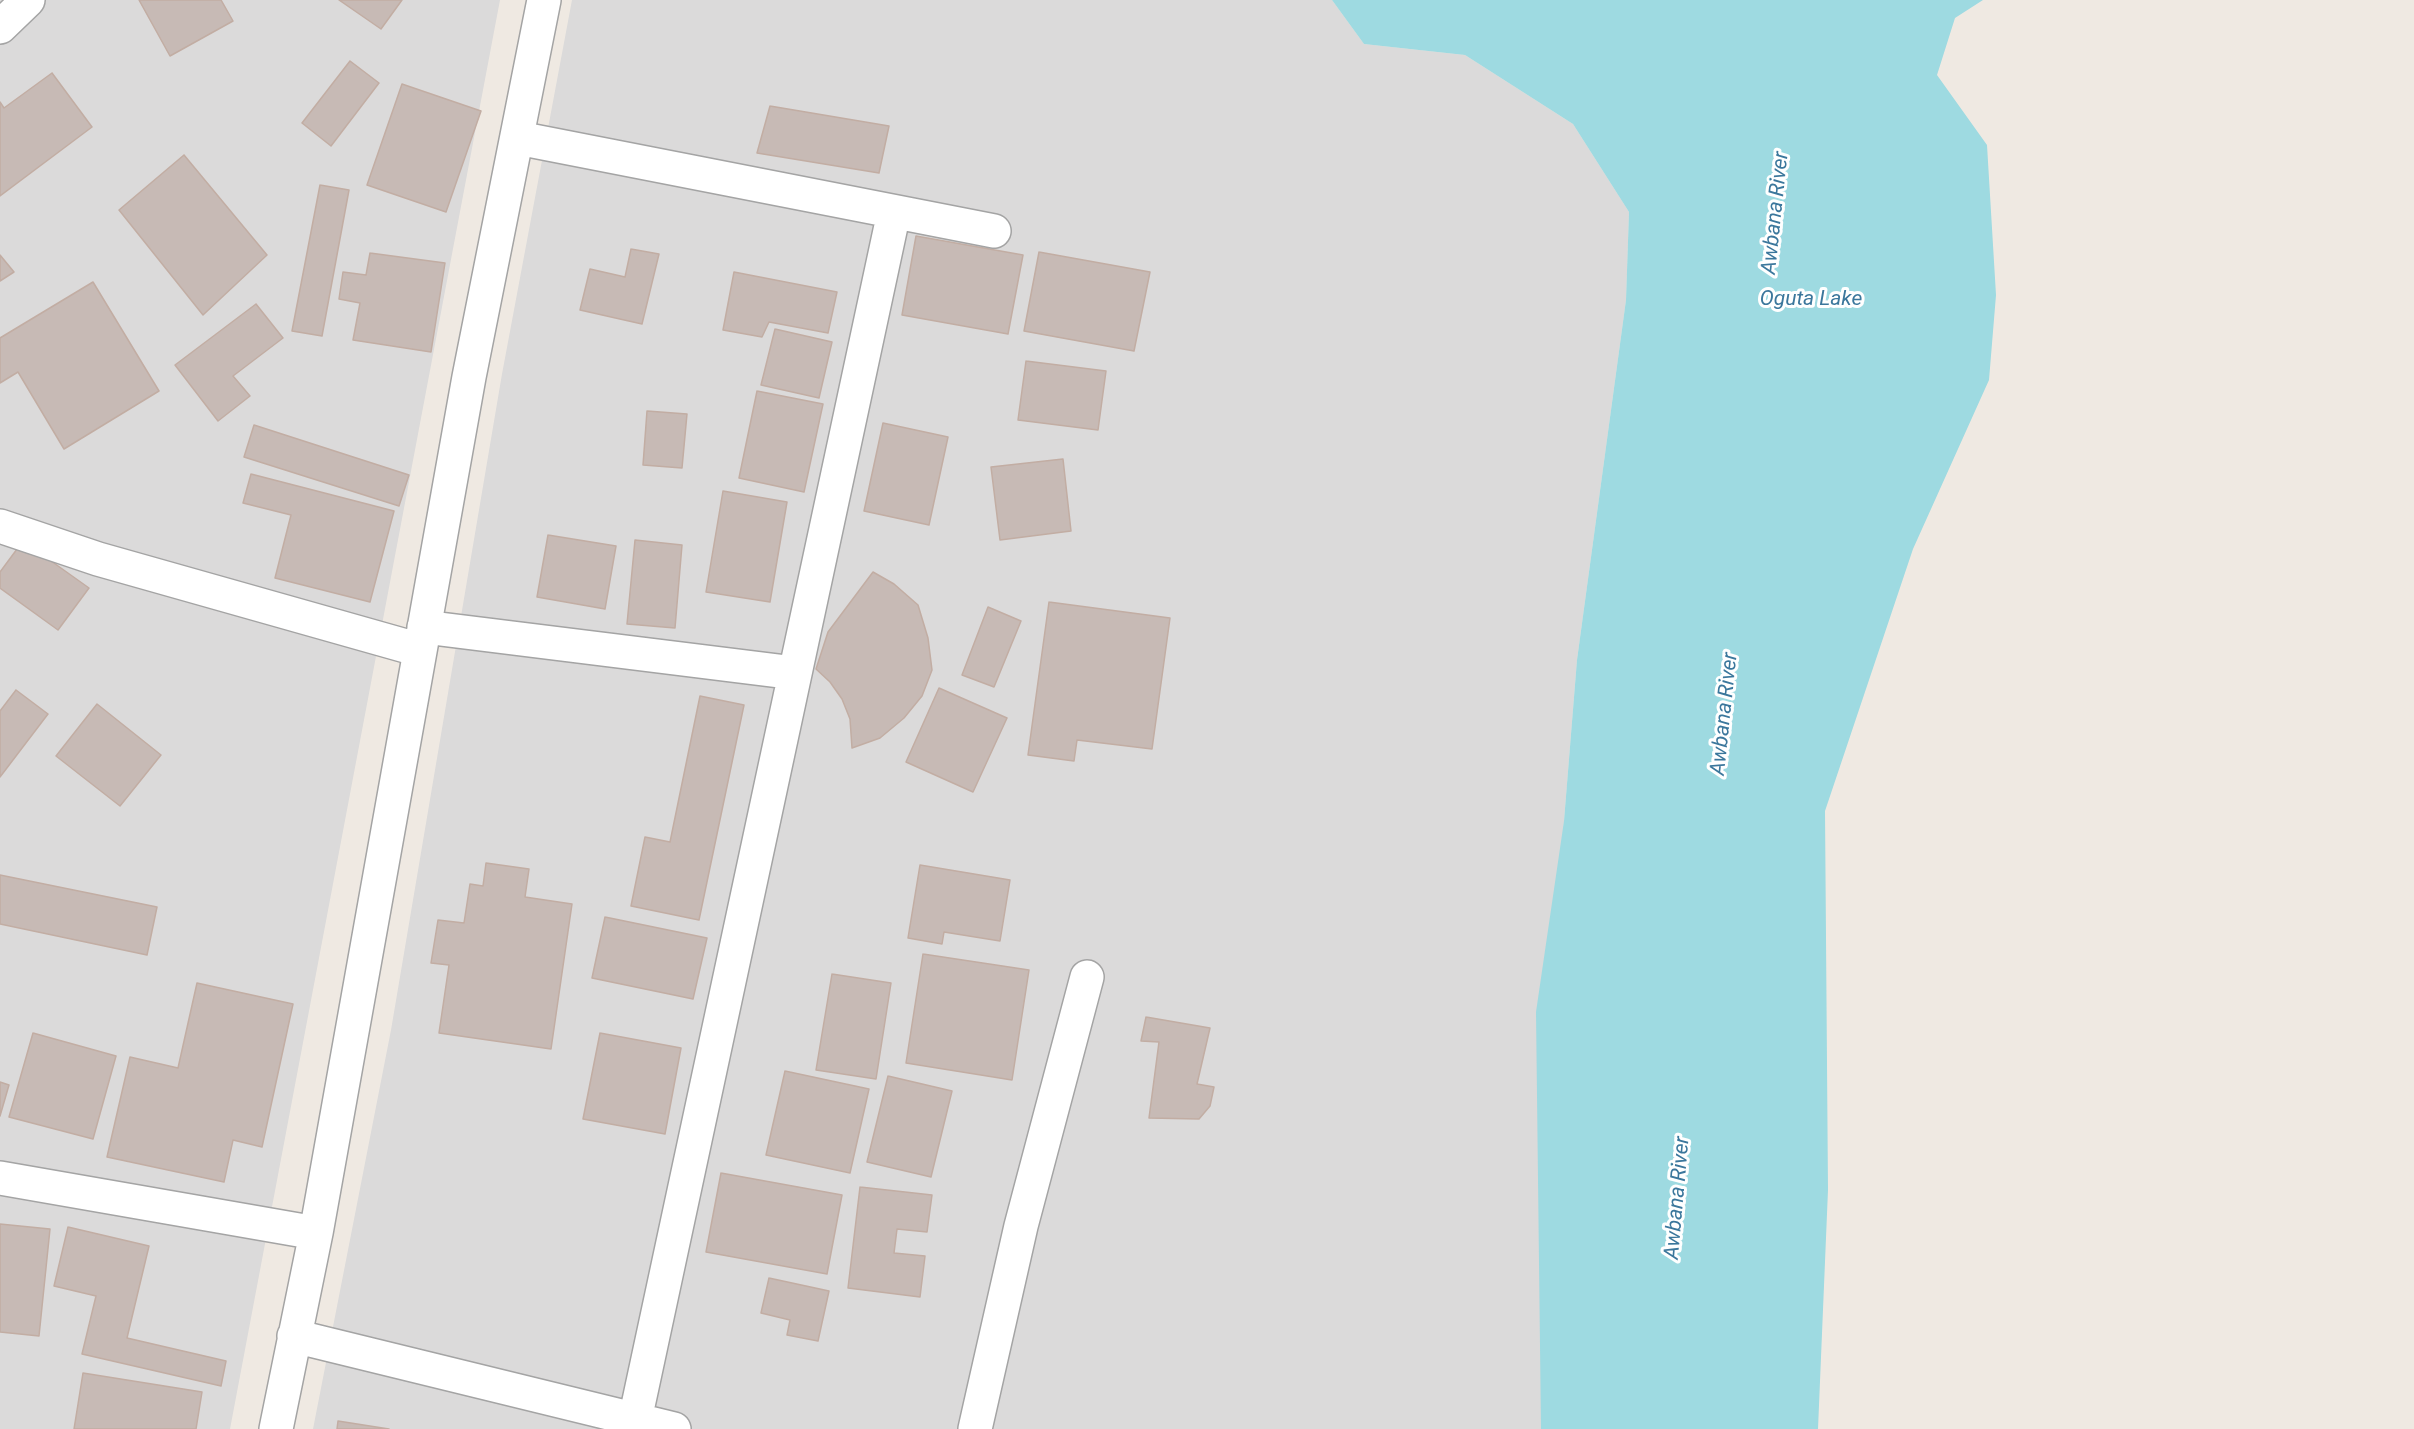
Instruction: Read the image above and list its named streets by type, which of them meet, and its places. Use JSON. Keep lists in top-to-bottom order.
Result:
{
  "water": ["Awbana River", "Oguta Lake"]
}
